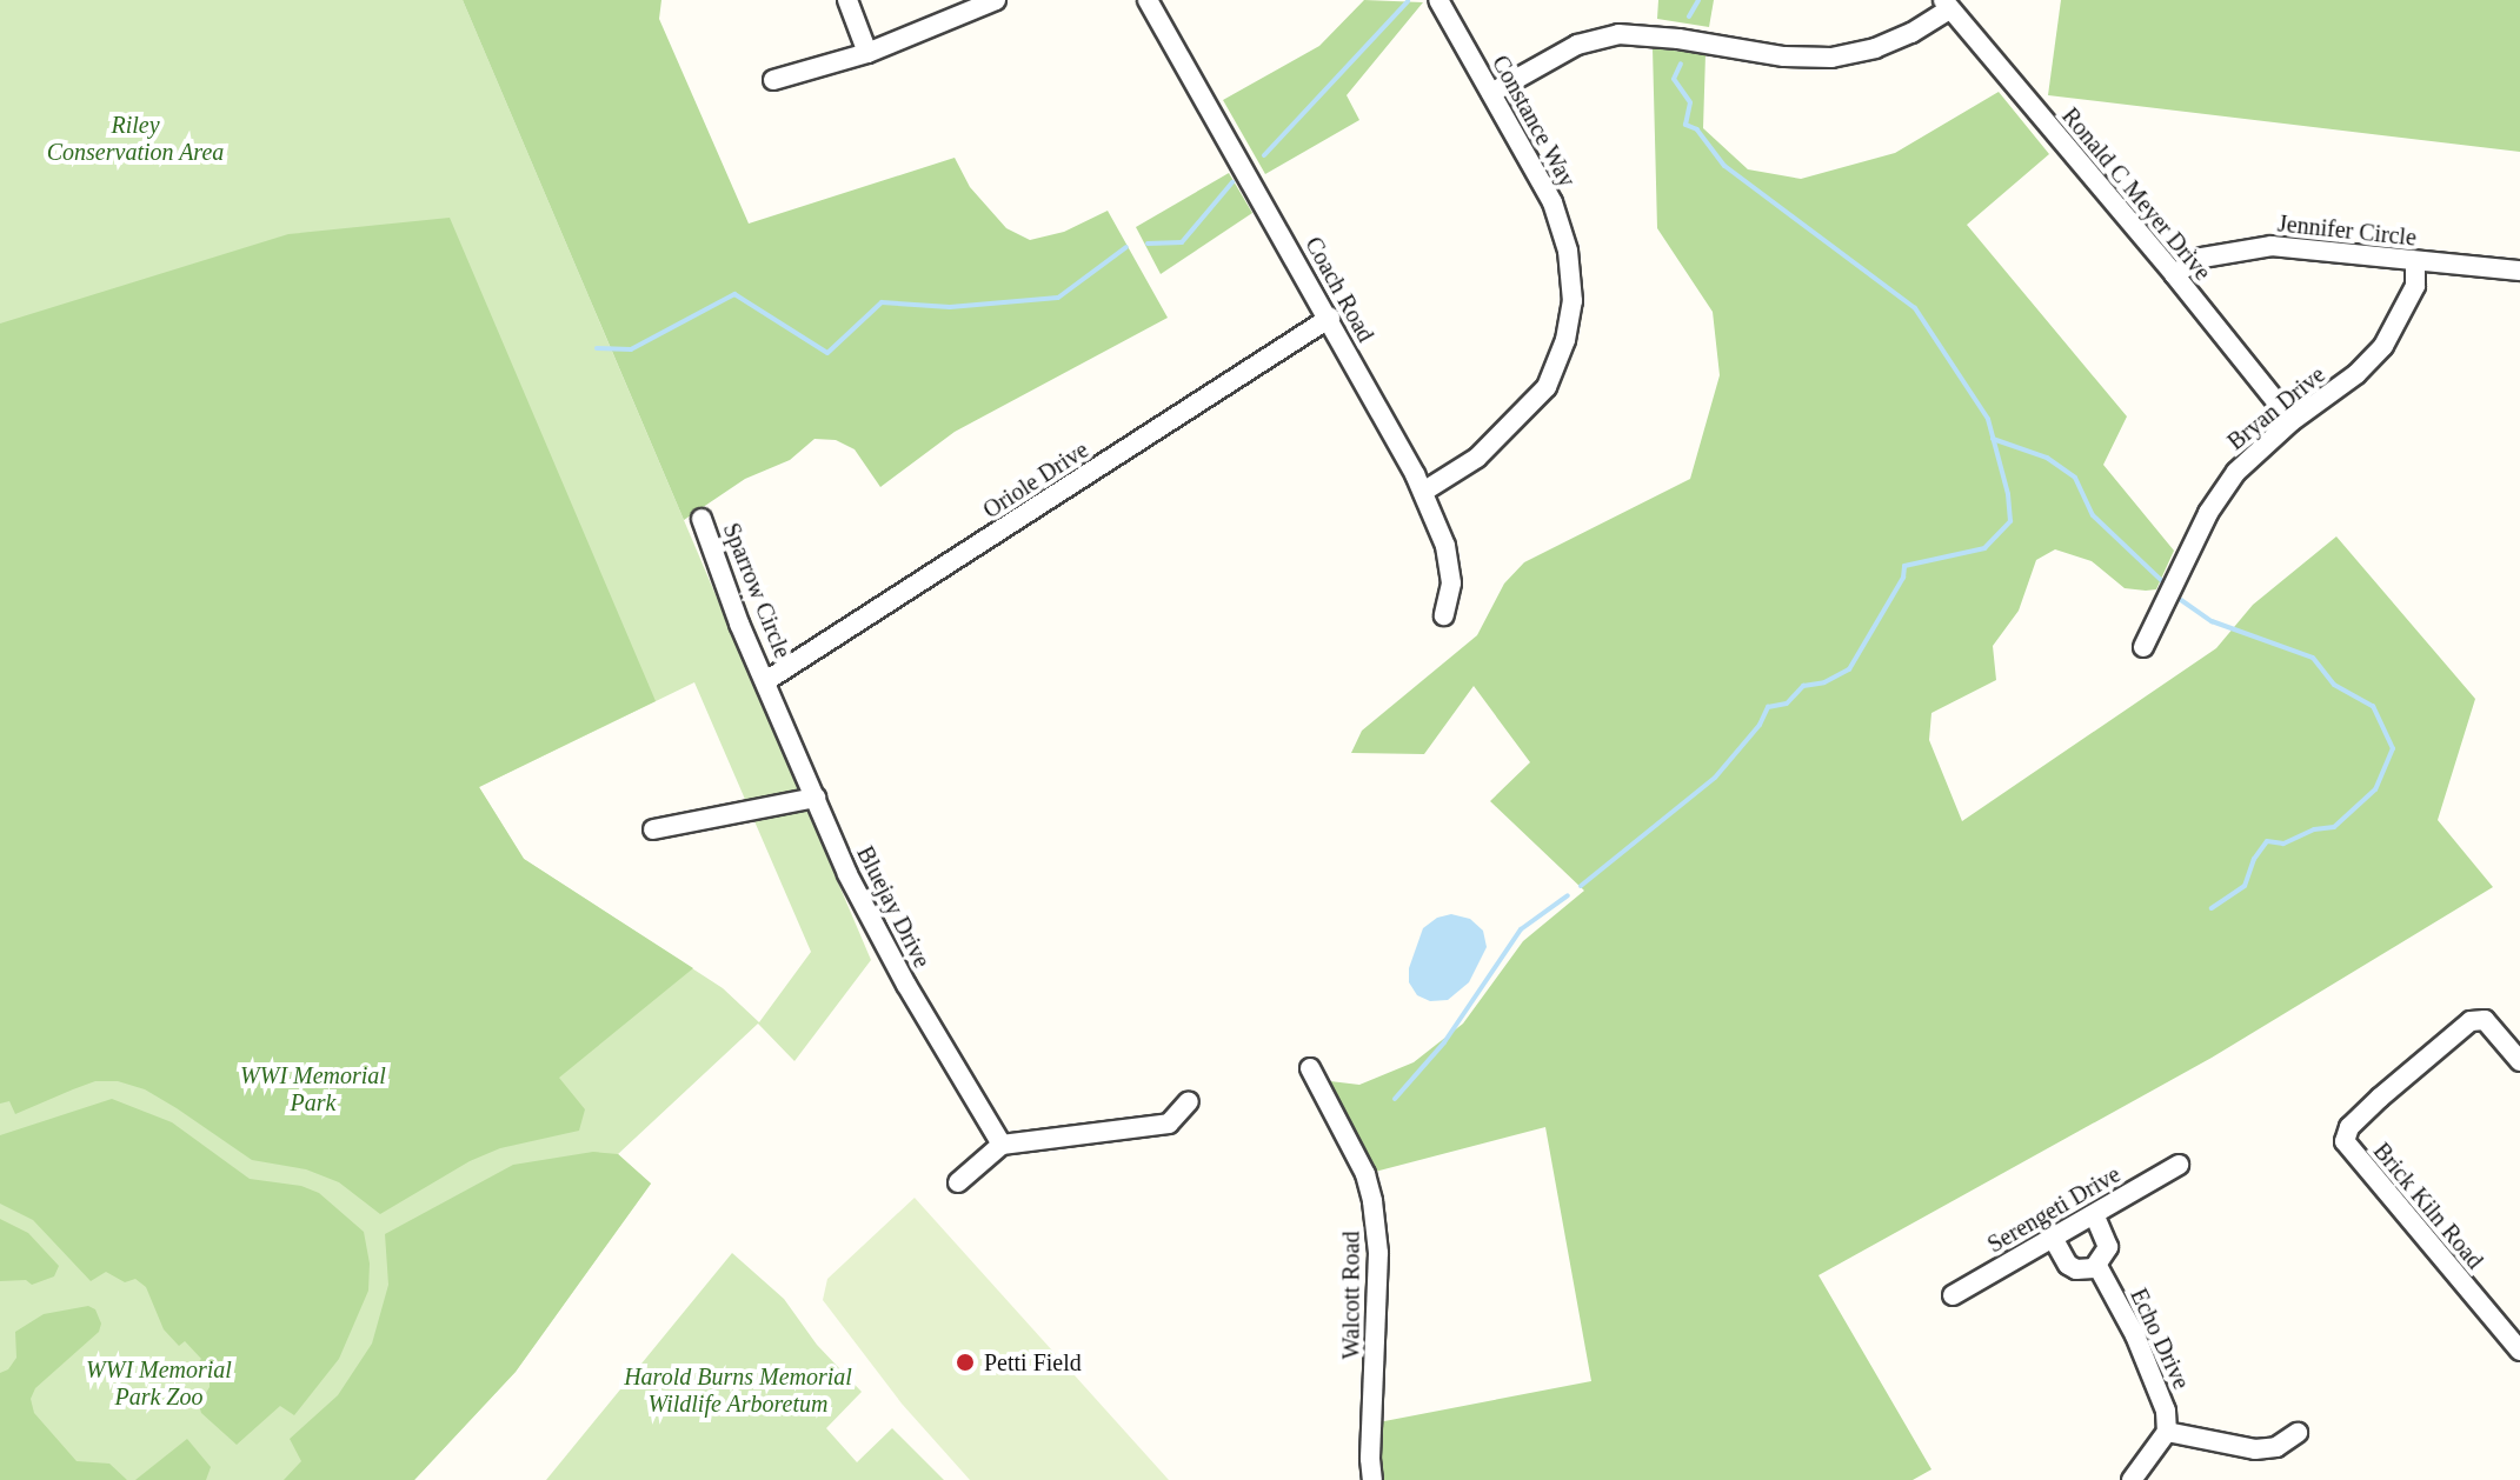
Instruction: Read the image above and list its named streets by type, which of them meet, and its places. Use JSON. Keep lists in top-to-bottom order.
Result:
{
  "streets": {
    "street": [
      "Constance Way",
      "Ronald C Meyer Drive",
      "Jennifer Circle",
      "Coach Road",
      "Bryan Drive",
      "Oriole Drive",
      "Sparrow Circle",
      "Bluejay Drive",
      "Brick Kiln Road",
      "Serengeti Drive",
      "Walcott Road",
      "Echo Drive"
    ]
  },
  "crossings": [
    ["Constance Way", "Coach Road"],
    ["Ronald C Meyer Drive", "Jennifer Circle"],
    ["Ronald C Meyer Drive", "Bryan Drive"],
    ["Jennifer Circle", "Bryan Drive"],
    ["Coach Road", "Oriole Drive"],
    ["Oriole Drive", "Sparrow Circle"],
    ["Oriole Drive", "Bluejay Drive"],
    ["Sparrow Circle", "Bluejay Drive"],
    ["Serengeti Drive", "Echo Drive"]
  ],
  "parks": [
    "Riley Conservation Area",
    "WWI Memorial Park",
    "WWI Memorial Park Zoo",
    "Harold Burns Memorial Wildlife Arboretum"
  ],
  "places": ["Petti Field"]
}
